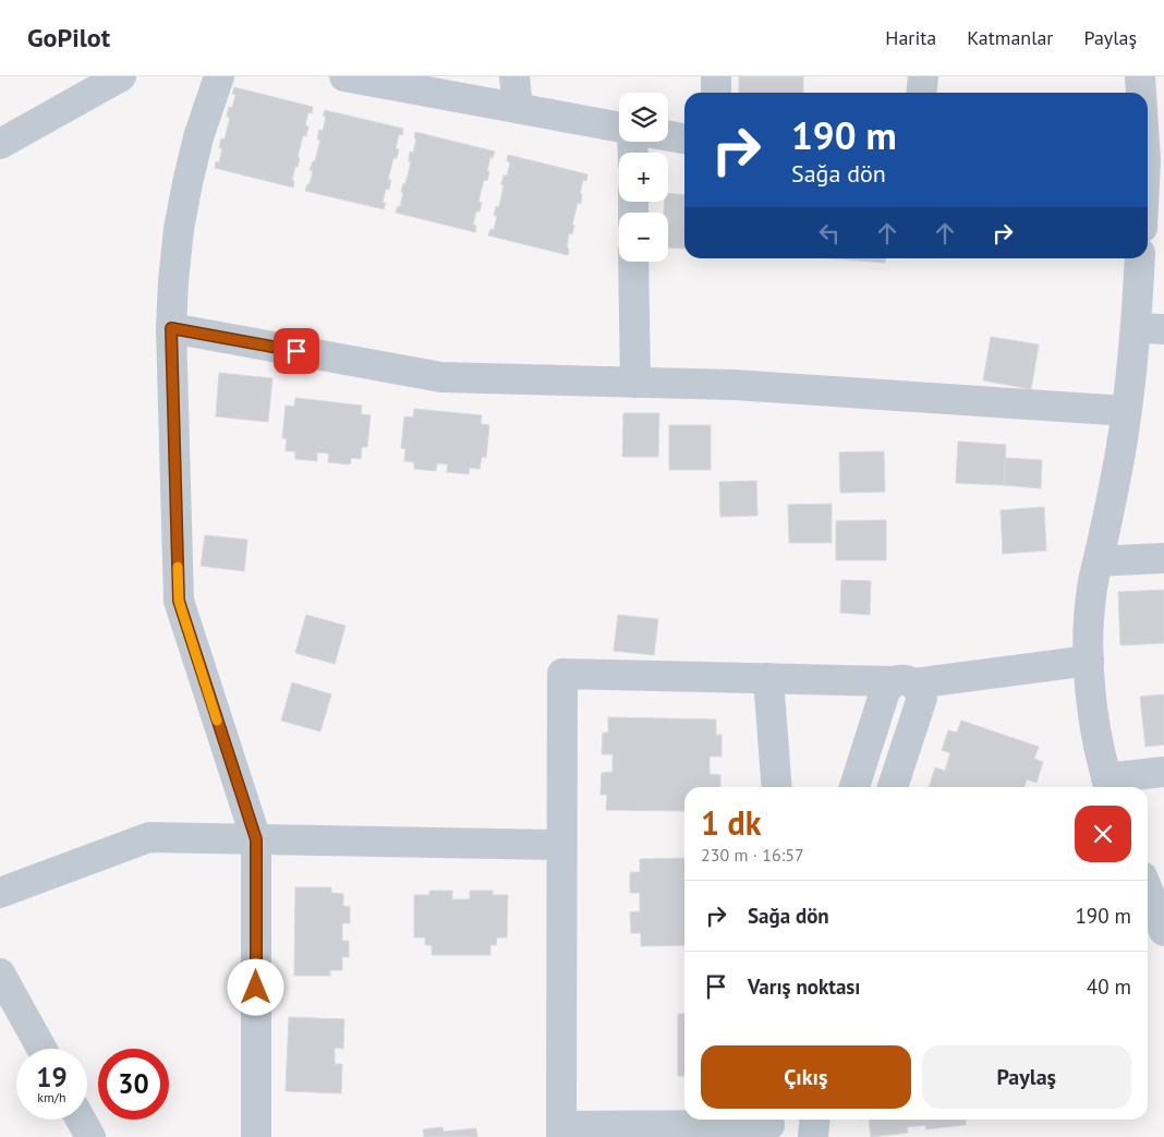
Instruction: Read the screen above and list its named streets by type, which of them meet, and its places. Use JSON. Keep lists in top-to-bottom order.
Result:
{
  "page": {
    "header": "GoPilot",
    "nav": ["Harita", "Katmanlar", "Paylaş"],
    "map_buttons": ["+", "−"],
    "turn": ["190 m", "Sağa dön"],
    "heading": ["1 dk", "230 m · 16:57"],
    "list": [
      {
        "name": "Sağa dön",
        "value": "190 m"
      },
      {
        "name": "Varış noktası",
        "value": "40 m"
      }
    ],
    "buttons": ["Çıkış", "Paylaş"],
    "speed": "19 km/h",
    "limit": "30"
  }
}
